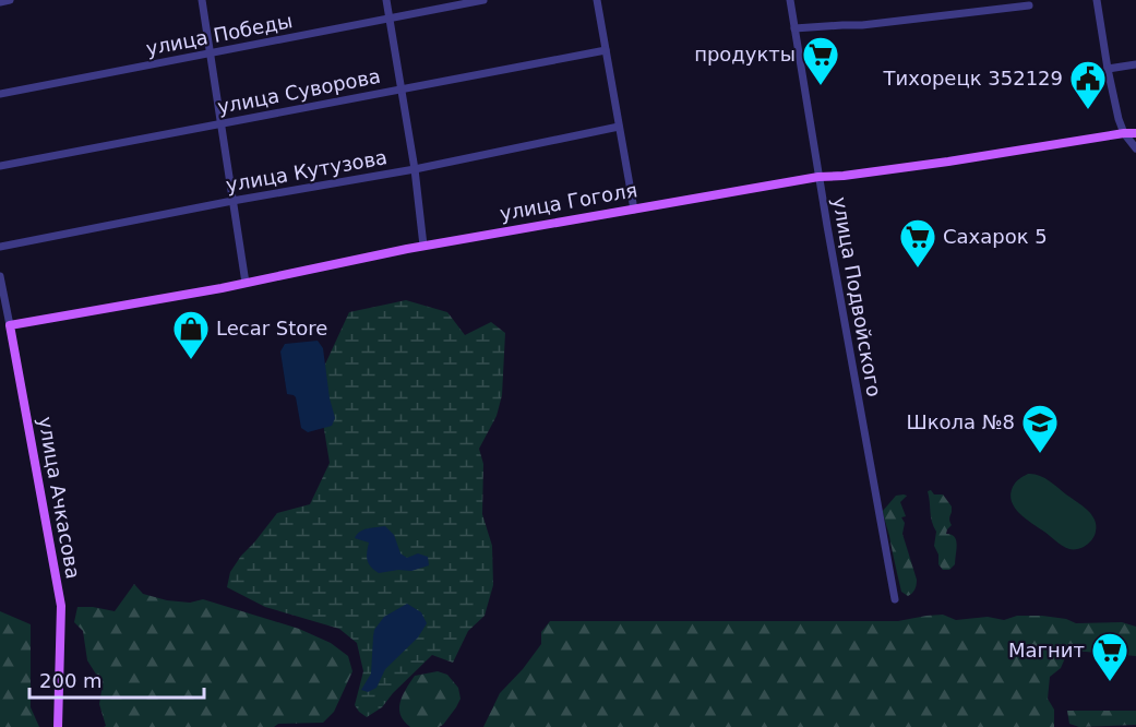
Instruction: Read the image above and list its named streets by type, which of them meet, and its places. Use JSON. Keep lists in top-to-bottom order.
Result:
{
  "streets": {
    "main road": ["улица Гоголя", "улица Ачкасова"],
    "street": [
      "улица Победы",
      "улица Суворова",
      "улица Кутузова",
      "улица Подвойского"
    ]
  },
  "crossings": [
    ["улица Гоголя", "улица Подвойского"],
    ["улица Гоголя", "улица Ачкасова"]
  ],
  "places": {
    "supermarket": ["продукты", "Сахарок 5", "Магнит"],
    "public building": ["Тихорецк 352129"],
    "shop": ["Lecar Store"],
    "school or university": ["Школа №8"]
  },
  "scale_bar": "200 m"
}
